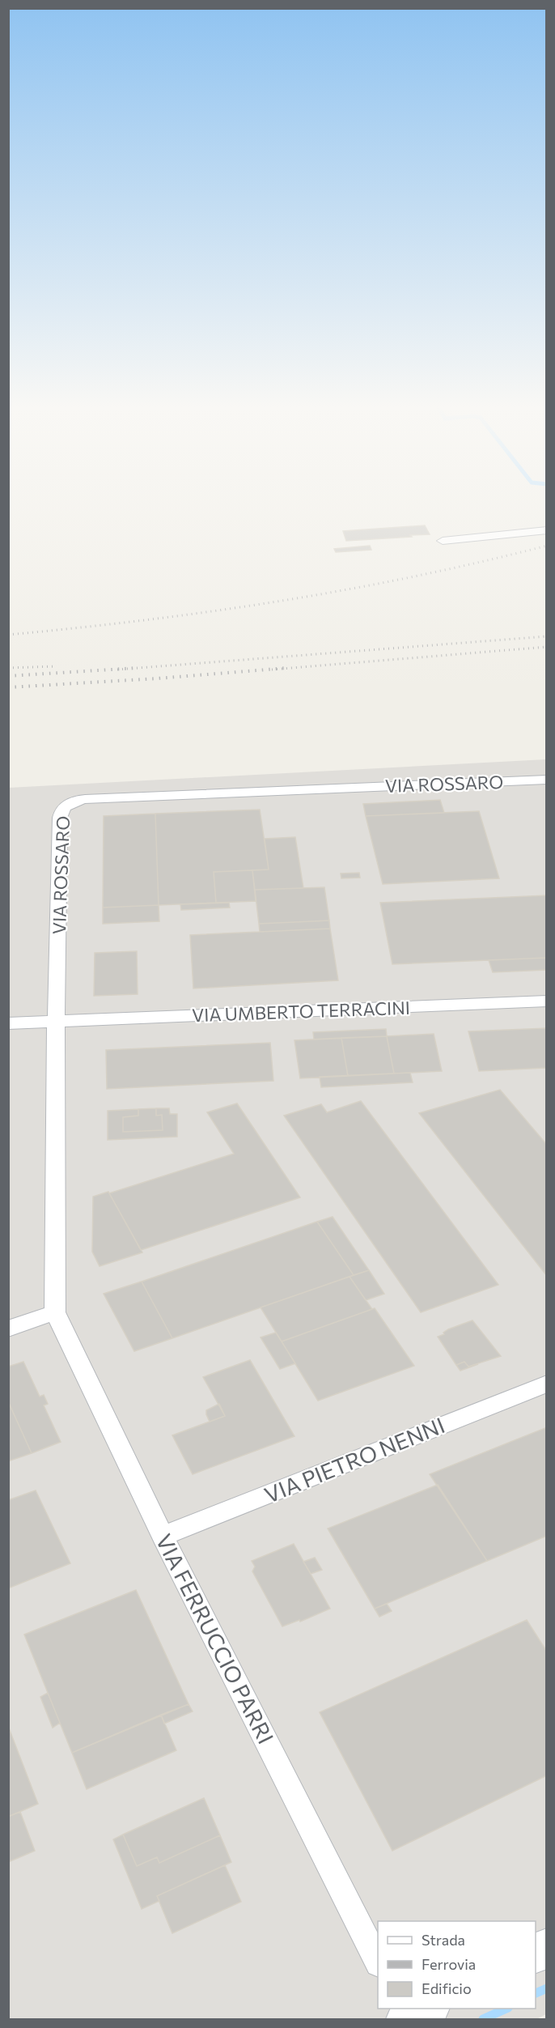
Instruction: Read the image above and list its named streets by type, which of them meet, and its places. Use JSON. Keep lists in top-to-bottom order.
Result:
{
  "streets": {
    "street": [
      "VIA ROSSARO",
      "VIA UMBERTO TERRACINI",
      "VIA PIETRO NENNI",
      "VIA FERRUCCIO PARRI"
    ]
  },
  "crossings": [
    ["VIA ROSSARO", "VIA UMBERTO TERRACINI"],
    ["VIA ROSSARO", "VIA FERRUCCIO PARRI"],
    ["VIA PIETRO NENNI", "VIA FERRUCCIO PARRI"]
  ],
  "legend": ["Strada", "Ferrovia", "Edificio"]
}
